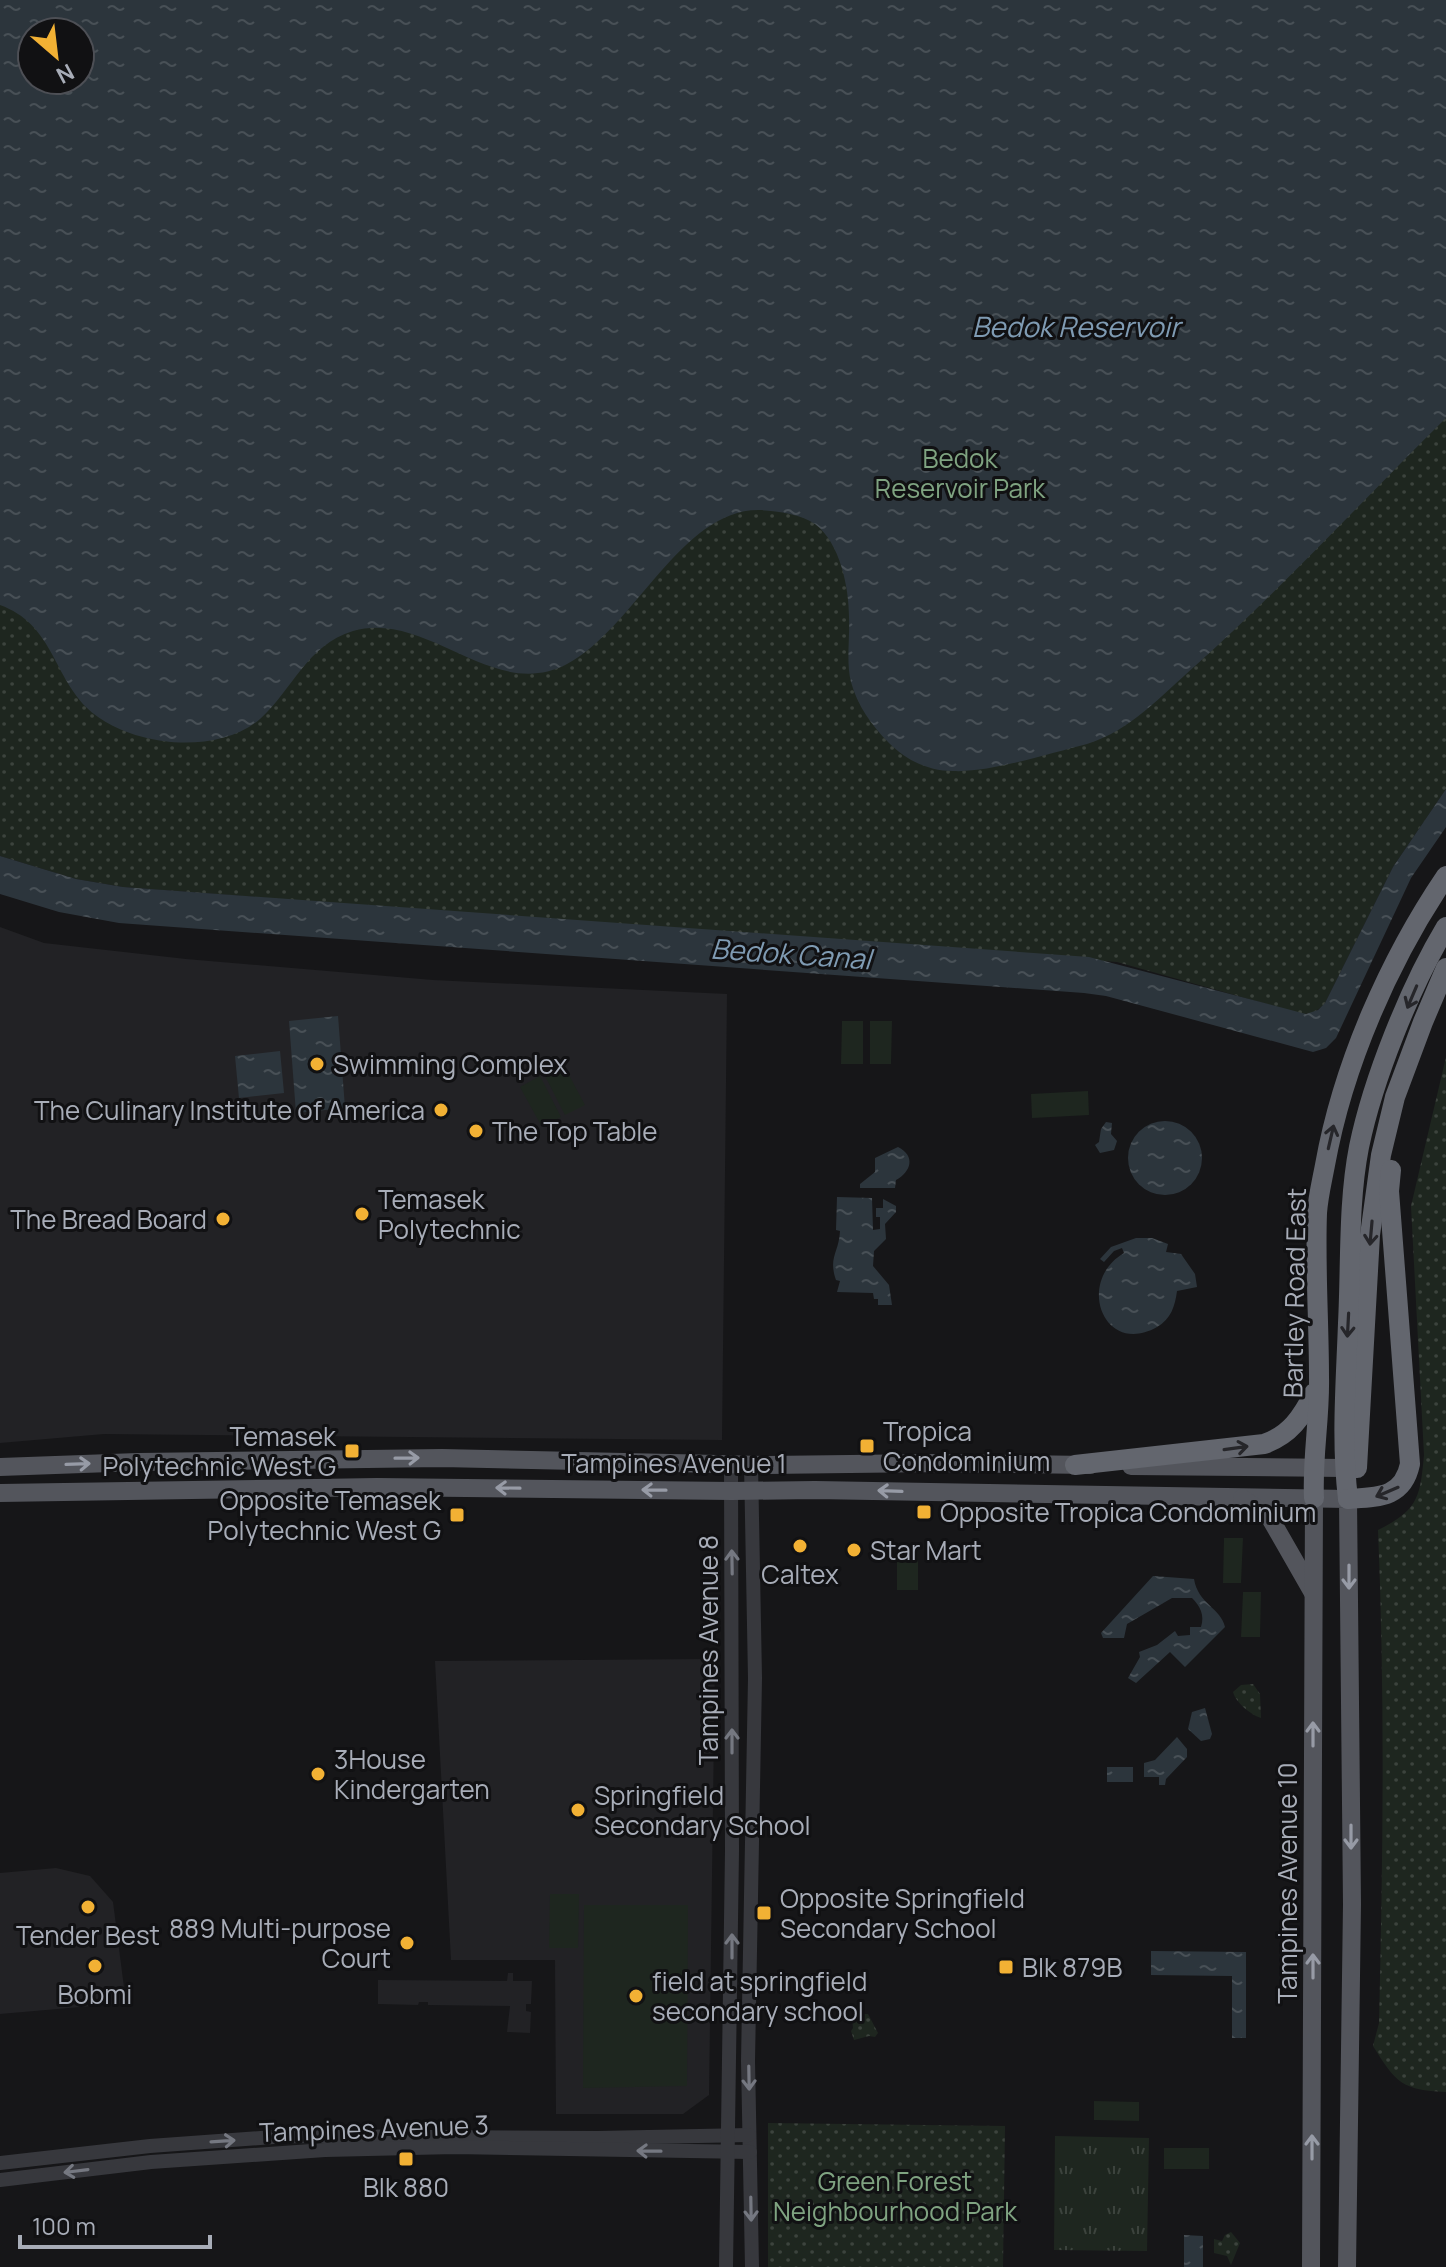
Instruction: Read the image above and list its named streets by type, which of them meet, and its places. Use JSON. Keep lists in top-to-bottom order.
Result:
{
  "streets": {
    "highway": ["Bartley Road East"],
    "main road": ["Tampines Avenue 1", "Tampines Avenue 10"],
    "street": ["Tampines Avenue 8", "Tampines Avenue 3"]
  },
  "crossings": [
    ["Bartley Road East", "Tampines Avenue 1"],
    ["Bartley Road East", "Tampines Avenue 10"],
    ["Tampines Avenue 1", "Tampines Avenue 8"],
    ["Tampines Avenue 1", "Tampines Avenue 10"],
    ["Tampines Avenue 8", "Tampines Avenue 3"]
  ],
  "water": ["Bedok Reservoir", "Bedok Canal"],
  "parks": ["Bedok Reservoir Park", "Green Forest Neighbourhood Park"],
  "places": {
    "other": [
      "Swimming Complex",
      "The Culinary Institute of America",
      "The Top Table",
      "Temasek Polytechnic",
      "The Bread Board",
      "Caltex",
      "Star Mart",
      "3House Kindergarten",
      "Springfield Secondary School",
      "Tender Best",
      "889 Multi-purpose Court",
      "Bobmi",
      "field at springfield secondary school"
    ],
    "transit": [
      "Tropica Condominium",
      "Temasek Polytechnic West G",
      "Opposite Tropica Condominium",
      "Opposite Temasek Polytechnic West G",
      "Opposite Springfield Secondary School",
      "Blk 879B",
      "Blk 880"
    ]
  },
  "scale_bar": "100 m",
  "north": "bottom right"
}
